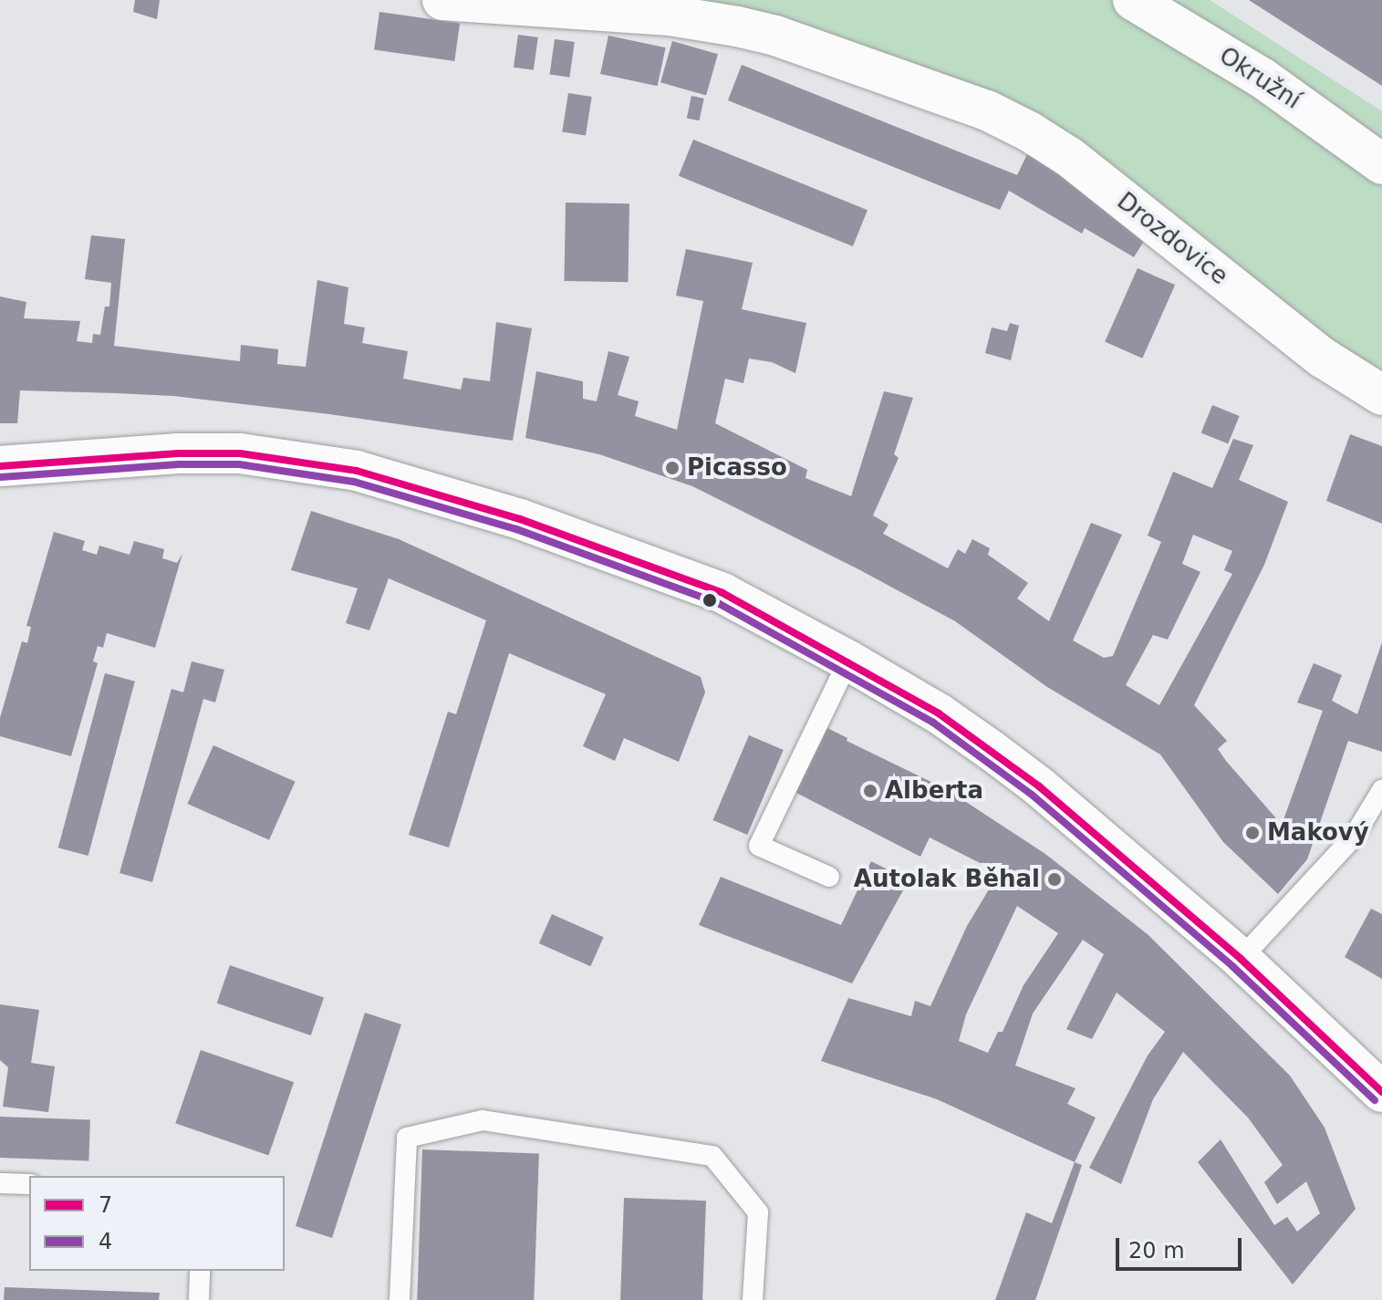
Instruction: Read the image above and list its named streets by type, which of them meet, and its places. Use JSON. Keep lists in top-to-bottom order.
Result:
{
  "streets": {
    "street": ["Okružní", "Drozdovice"]
  },
  "places": [
    "Picasso",
    "Alberta",
    "Makový",
    "Autolak Běhal"
  ],
  "lines": ["transit line 7", "transit line 4"],
  "legend": ["7", "4"],
  "scale_bar": "20 m"
}
